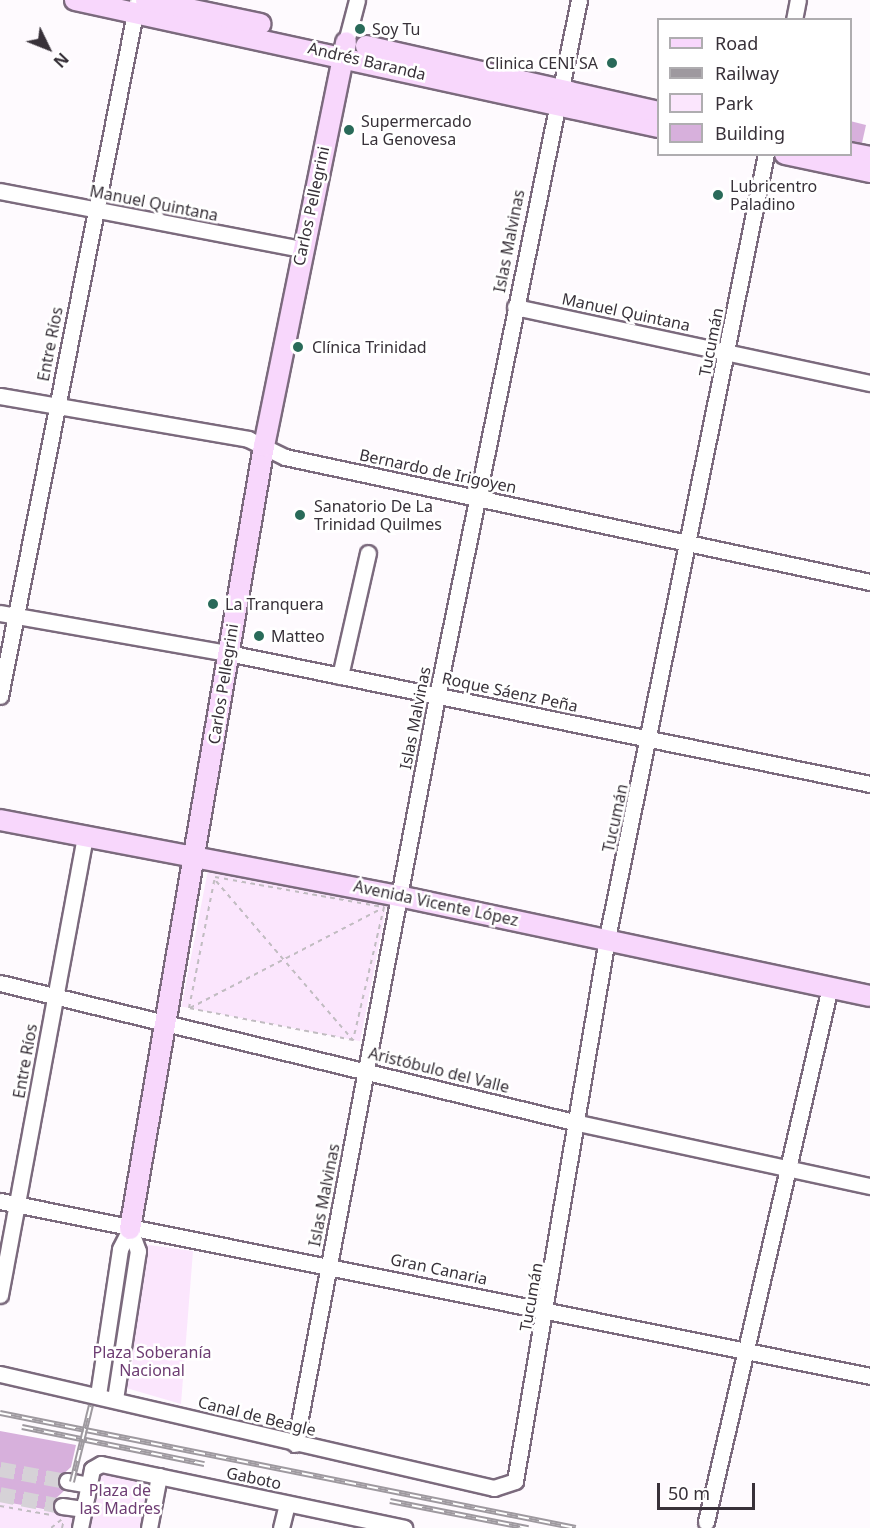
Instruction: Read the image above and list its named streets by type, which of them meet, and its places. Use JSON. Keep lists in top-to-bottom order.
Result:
{
  "streets": {
    "main road": ["Andrés Baranda", "Carlos Pellegrini", "Avenida Vicente López"],
    "street": [
      "Manuel Quintana",
      "Islas Malvinas",
      "Tucumán",
      "Entre Ríos",
      "Bernardo de Irigoyen",
      "Roque Sáenz Peña",
      "Aristóbulo del Valle",
      "Gran Canaria",
      "Canal de Beagle",
      "Gaboto"
    ]
  },
  "crossings": [
    ["Andrés Baranda", "Carlos Pellegrini"],
    ["Andrés Baranda", "Islas Malvinas"],
    ["Andrés Baranda", "Entre Ríos"],
    ["Manuel Quintana", "Carlos Pellegrini"],
    ["Manuel Quintana", "Islas Malvinas"],
    ["Manuel Quintana", "Tucumán"],
    ["Manuel Quintana", "Entre Ríos"],
    ["Carlos Pellegrini", "Bernardo de Irigoyen"],
    ["Carlos Pellegrini", "Roque Sáenz Peña"],
    ["Carlos Pellegrini", "Avenida Vicente López"],
    ["Carlos Pellegrini", "Aristóbulo del Valle"],
    ["Carlos Pellegrini", "Gran Canaria"],
    ["Carlos Pellegrini", "Canal de Beagle"],
    ["Islas Malvinas", "Bernardo de Irigoyen"],
    ["Islas Malvinas", "Roque Sáenz Peña"],
    ["Islas Malvinas", "Avenida Vicente López"],
    ["Islas Malvinas", "Aristóbulo del Valle"],
    ["Islas Malvinas", "Gran Canaria"],
    ["Islas Malvinas", "Canal de Beagle"],
    ["Tucumán", "Bernardo de Irigoyen"],
    ["Tucumán", "Roque Sáenz Peña"],
    ["Tucumán", "Avenida Vicente López"],
    ["Tucumán", "Aristóbulo del Valle"],
    ["Tucumán", "Gran Canaria"],
    ["Tucumán", "Canal de Beagle"],
    ["Entre Ríos", "Bernardo de Irigoyen"],
    ["Entre Ríos", "Roque Sáenz Peña"],
    ["Entre Ríos", "Avenida Vicente López"],
    ["Entre Ríos", "Aristóbulo del Valle"],
    ["Entre Ríos", "Gran Canaria"]
  ],
  "parks": ["Plaza Soberanía Nacional", "Plaza de las Madres"],
  "places": [
    "Soy Tu",
    "Clinica CENI SA",
    "Supermercado La Genovesa",
    "Lubricentro Paladino",
    "Clínica Trinidad",
    "Sanatorio De La Trinidad Quilmes",
    "La Tranquera",
    "Matteo"
  ],
  "legend": [
    "Road",
    "Railway",
    "Park",
    "Building"
  ],
  "scale_bar": "50 m",
  "north": "bottom right"
}
